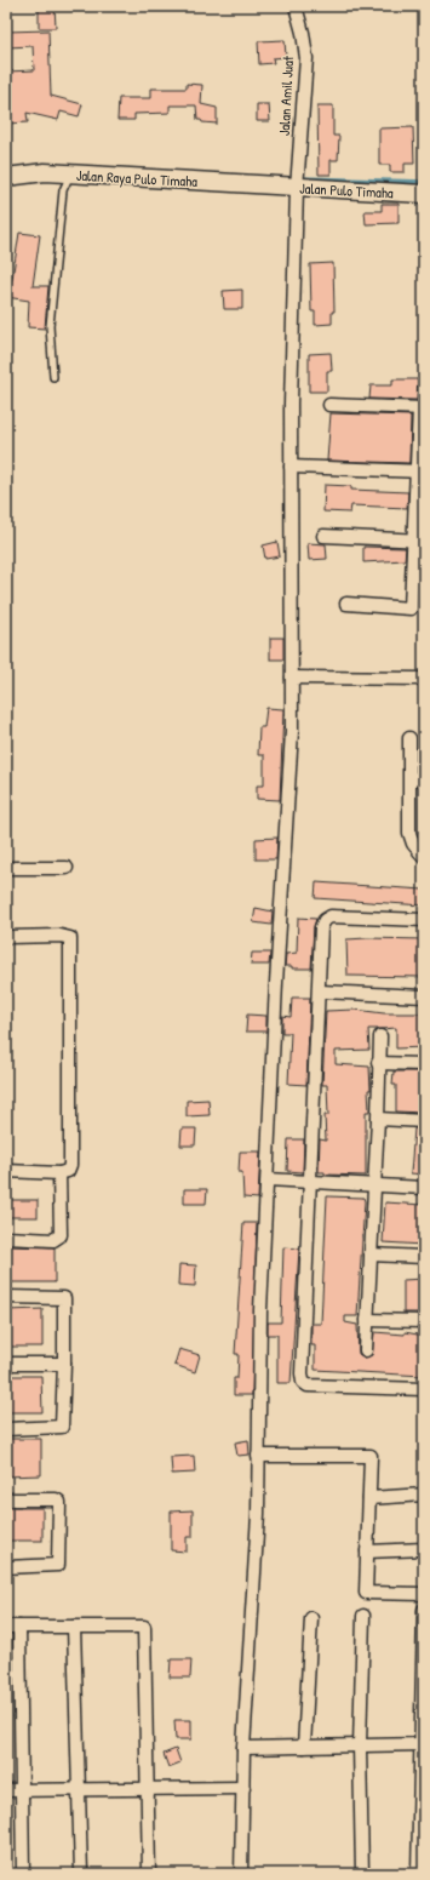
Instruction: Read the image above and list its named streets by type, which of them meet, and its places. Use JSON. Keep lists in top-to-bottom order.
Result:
{
  "streets": {
    "street": ["Jalan Amil Juat", "Jalan Raya Pulo Timaha", "Jalan Pulo Timaha"]
  },
  "crossings": [
    ["Jalan Amil Juat", "Jalan Pulo Timaha"],
    ["Jalan Raya Pulo Timaha", "Jalan Pulo Timaha"]
  ]
}
